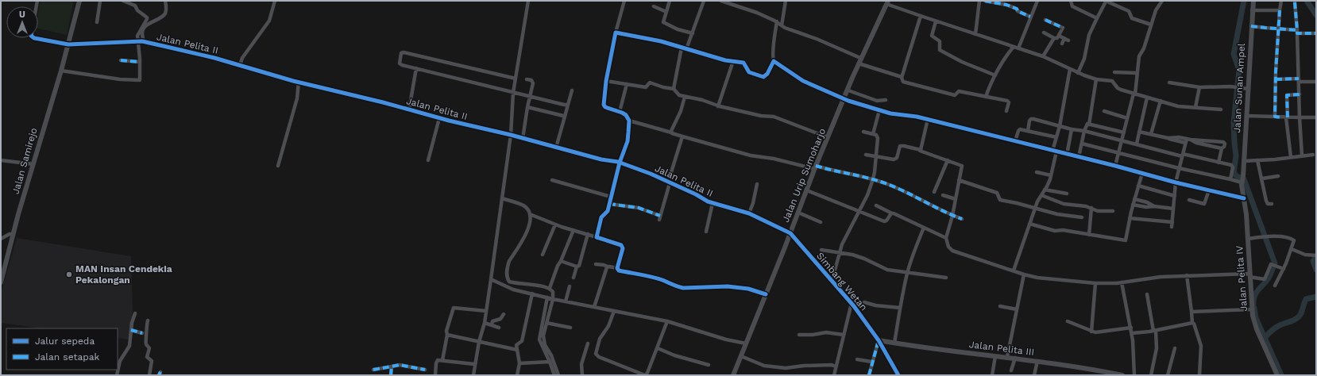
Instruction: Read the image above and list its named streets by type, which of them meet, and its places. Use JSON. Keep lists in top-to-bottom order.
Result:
{
  "streets": {
    "street": [
      "Jalan Pelita II",
      "Jalan Sunan Ampel",
      "Jalan Samirejo",
      "Jalan Urip Sumoharjo",
      "Jalan Pelita IV",
      "Simbang Wetan",
      "Jalan Pelita III"
    ]
  },
  "crossings": [
    ["Jalan Pelita II", "Jalan Samirejo"],
    ["Jalan Pelita II", "Jalan Urip Sumoharjo"],
    ["Jalan Pelita II", "Simbang Wetan"],
    ["Jalan Sunan Ampel", "Jalan Pelita IV"],
    ["Jalan Urip Sumoharjo", "Simbang Wetan"],
    ["Simbang Wetan", "Jalan Pelita III"]
  ],
  "places": ["MAN Insan Cendekia Pekalongan"],
  "legend": ["Jalur sepeda", "Jalan setapak"],
  "north": "top"
}
